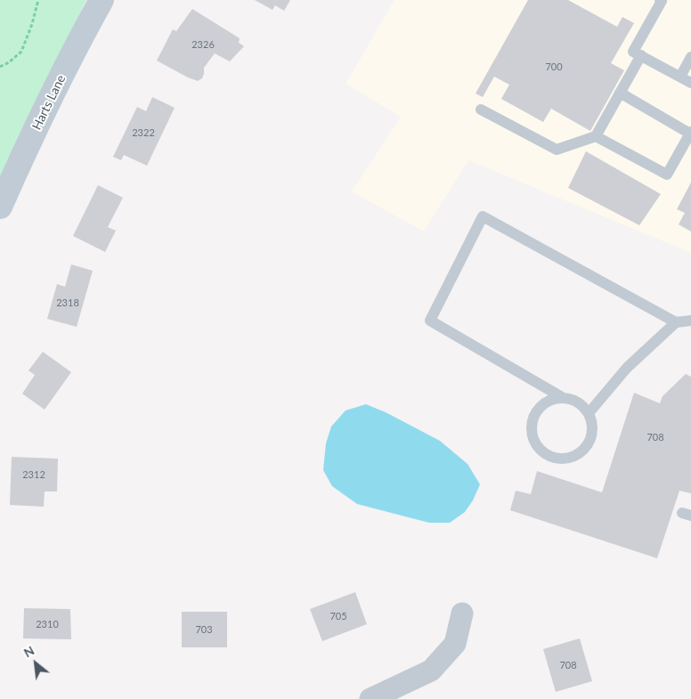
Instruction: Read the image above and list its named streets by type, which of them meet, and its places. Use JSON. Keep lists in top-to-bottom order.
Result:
{
  "streets": {
    "street": ["Harts Lane"]
  },
  "house_numbers": [
    "2326",
    "700",
    "2322",
    "2318",
    "708",
    "2312",
    "705",
    "2310",
    "703",
    "708"
  ],
  "north": "top left"
}
